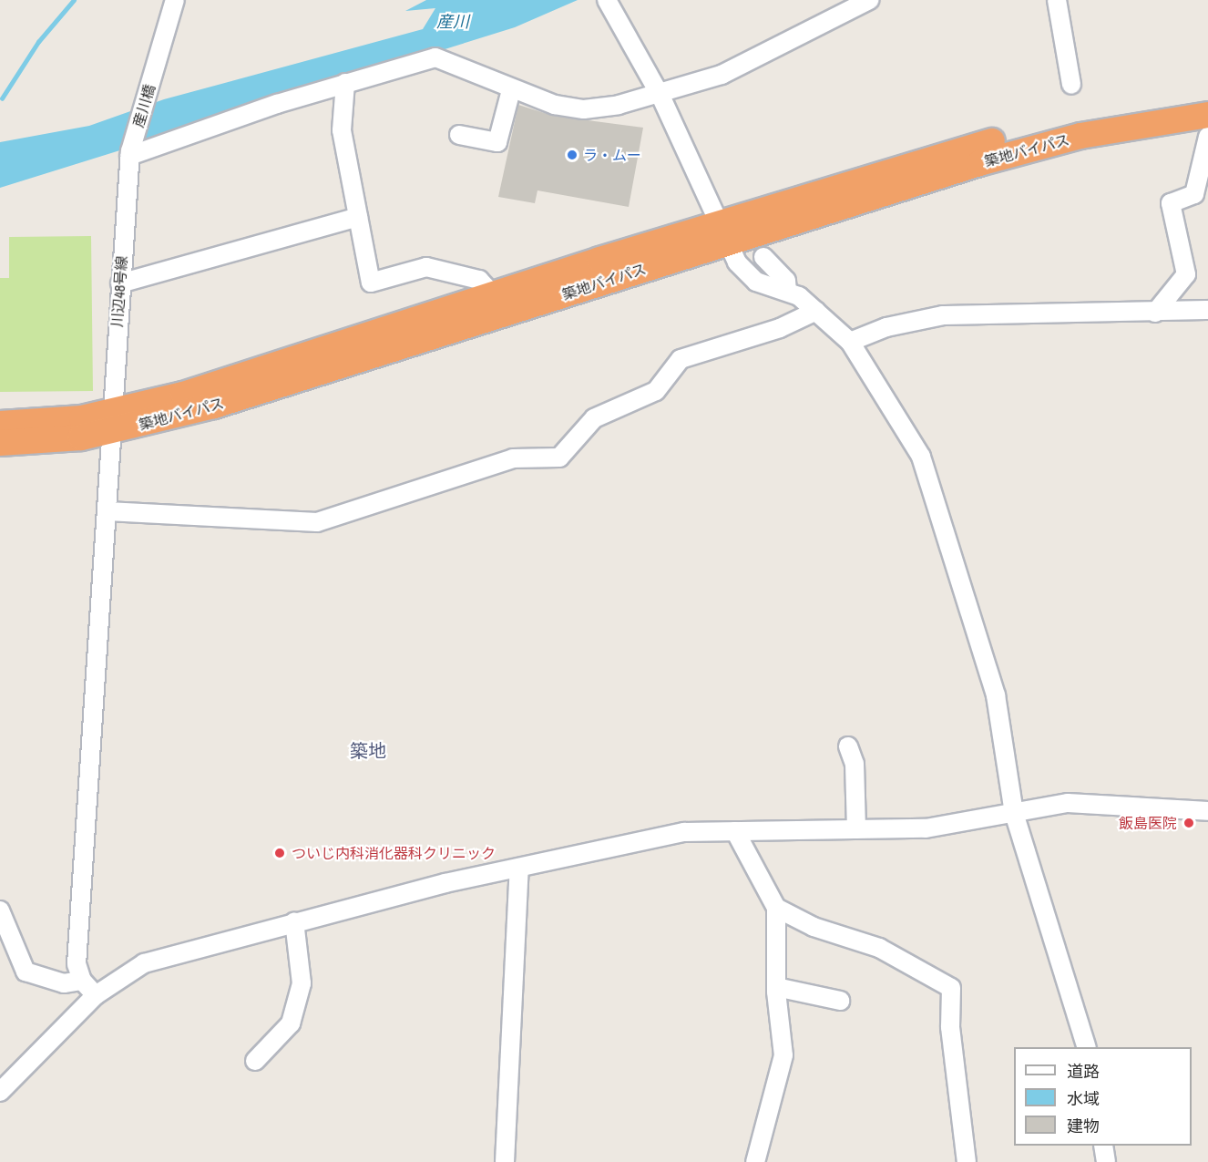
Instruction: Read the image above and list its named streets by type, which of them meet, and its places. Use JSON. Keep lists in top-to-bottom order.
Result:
{
  "streets": {
    "highway": ["築地バイパス"],
    "street": ["産川橋", "川辺48号線"]
  },
  "crossings": [
    ["産川橋", "川辺48号線"],
    ["築地バイパス", "川辺48号線"]
  ],
  "districts": ["築地"],
  "water": ["産川"],
  "places": ["ラ・ムー", "飯島医院", "ついじ内科消化器科クリニック"],
  "legend": ["道路", "水域", "建物"]
}
